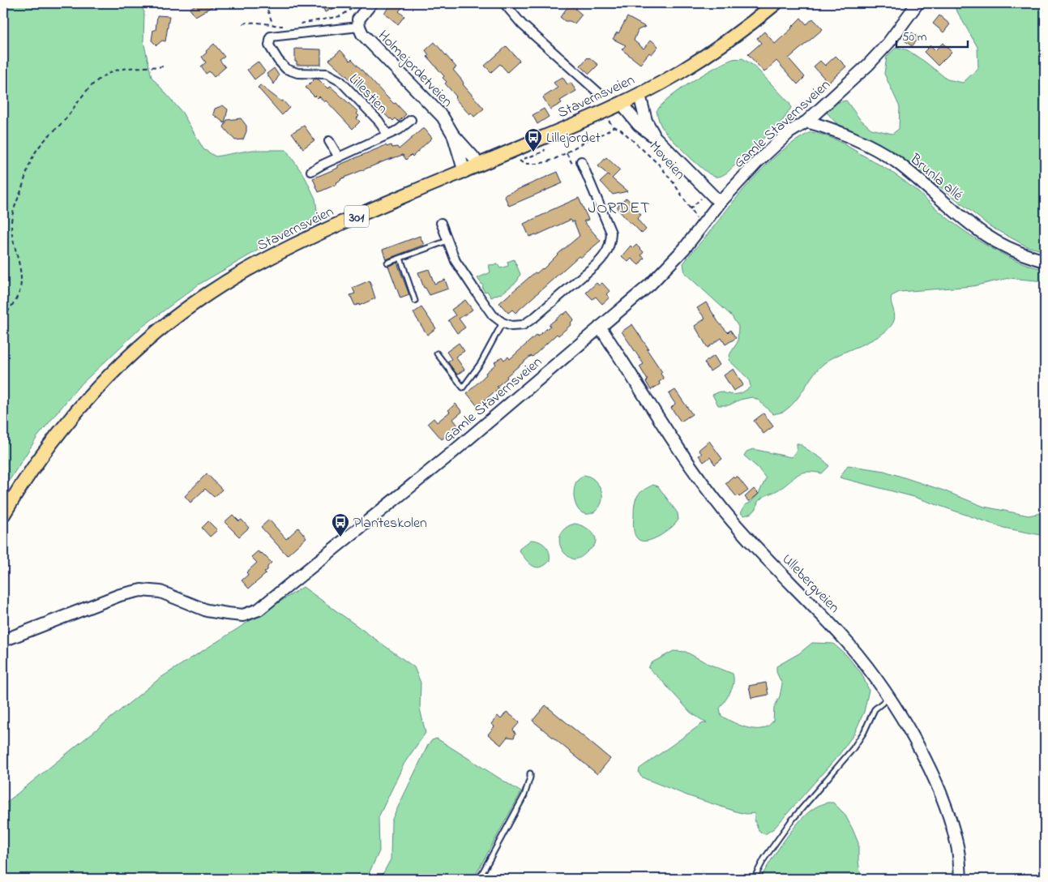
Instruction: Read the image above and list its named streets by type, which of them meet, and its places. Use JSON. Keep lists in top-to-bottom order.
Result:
{
  "streets": {
    "main road": ["Stavernsveien", "301"],
    "street": [
      "Holmejordetveien",
      "Lillestien",
      "Gamle Stavernsveien",
      "Brunla allé",
      "Ullebergveien"
    ],
    "path": ["Moveien"]
  },
  "crossings": [
    ["Holmejordetveien", "Lillestien"],
    ["Holmejordetveien", "Stavernsveien"],
    ["Gamle Stavernsveien", "Moveien"],
    ["Gamle Stavernsveien", "Brunla allé"],
    ["Gamle Stavernsveien", "Ullebergveien"]
  ],
  "districts": ["JORDET"],
  "places": {
    "bus stop": ["Lillejordet", "Planteskolen"]
  },
  "scale_bar": "50 m"
}
